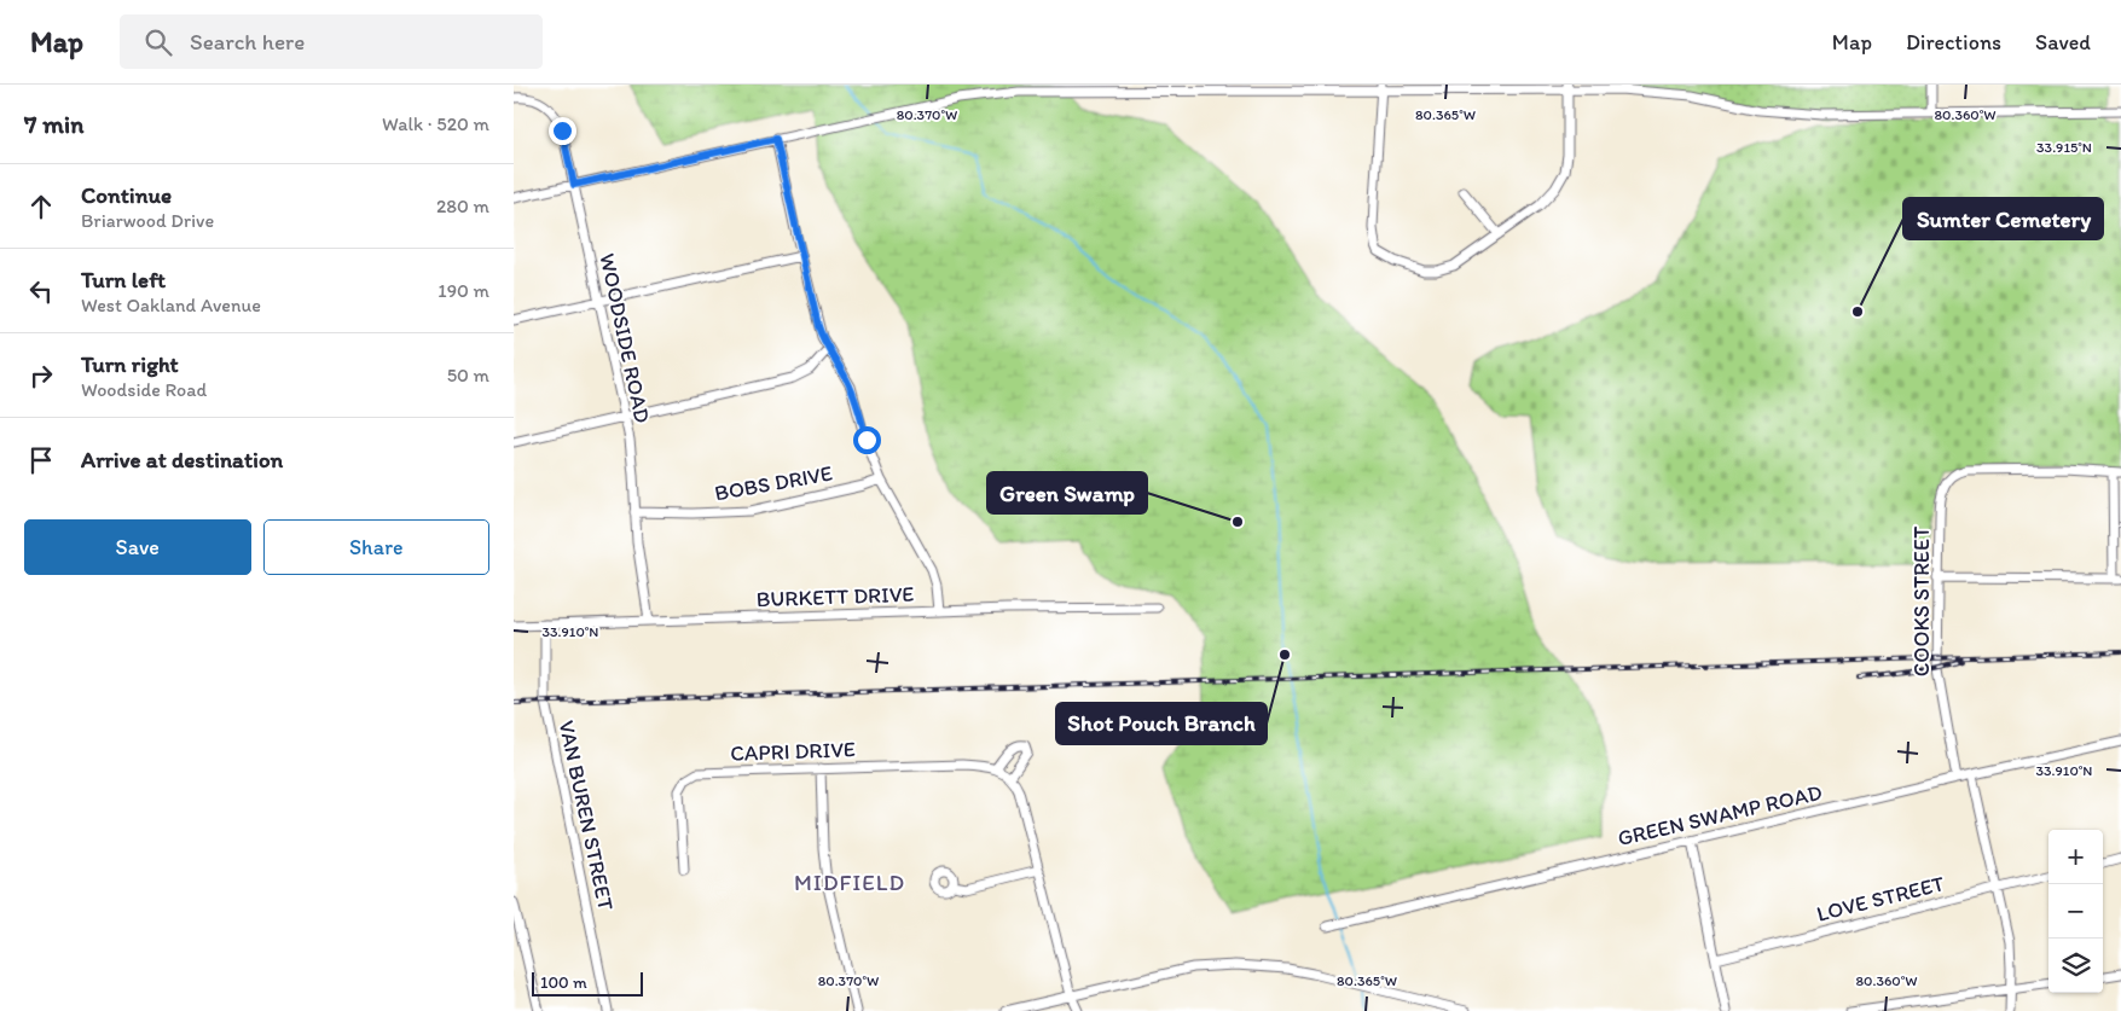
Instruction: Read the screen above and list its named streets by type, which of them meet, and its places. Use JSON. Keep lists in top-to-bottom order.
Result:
{
  "streets": {
    "street": [
      "WOODSIDE ROAD",
      "BOBS DRIVE",
      "BURKETT DRIVE",
      "COOKS STREET",
      "CAPRI DRIVE",
      "VAN BUREN STREET",
      "GREEN SWAMP ROAD",
      "LOVE STREET"
    ]
  },
  "crossings": [
    ["WOODSIDE ROAD", "BOBS DRIVE"],
    ["WOODSIDE ROAD", "BURKETT DRIVE"],
    ["BURKETT DRIVE", "VAN BUREN STREET"],
    ["COOKS STREET", "GREEN SWAMP ROAD"]
  ],
  "districts": ["MIDFIELD"],
  "places": ["Sumter Cemetery", "Green Swamp", "Shot Pouch Branch"],
  "scale_bar": "100 m",
  "page": {
    "header": "Map",
    "search": "Search here",
    "nav": ["Map", "Directions", "Saved"],
    "heading": ["7 min", "Walk · 520 m"],
    "list": [
      ["Continue", "Briarwood Drive", "280 m"],
      ["Turn left", "West Oakland Avenue", "190 m"],
      ["Turn right", "Woodside Road", "50 m"],
      "Arrive at destination"
    ],
    "buttons": ["Save", "Share"],
    "map_buttons": ["+", "−"],
    "scale": "100 m"
  },
  "coordinates": [
    "80.370°W",
    "80.365°W",
    "80.360°W",
    "33.915°N",
    "33.910°N"
  ]
}
